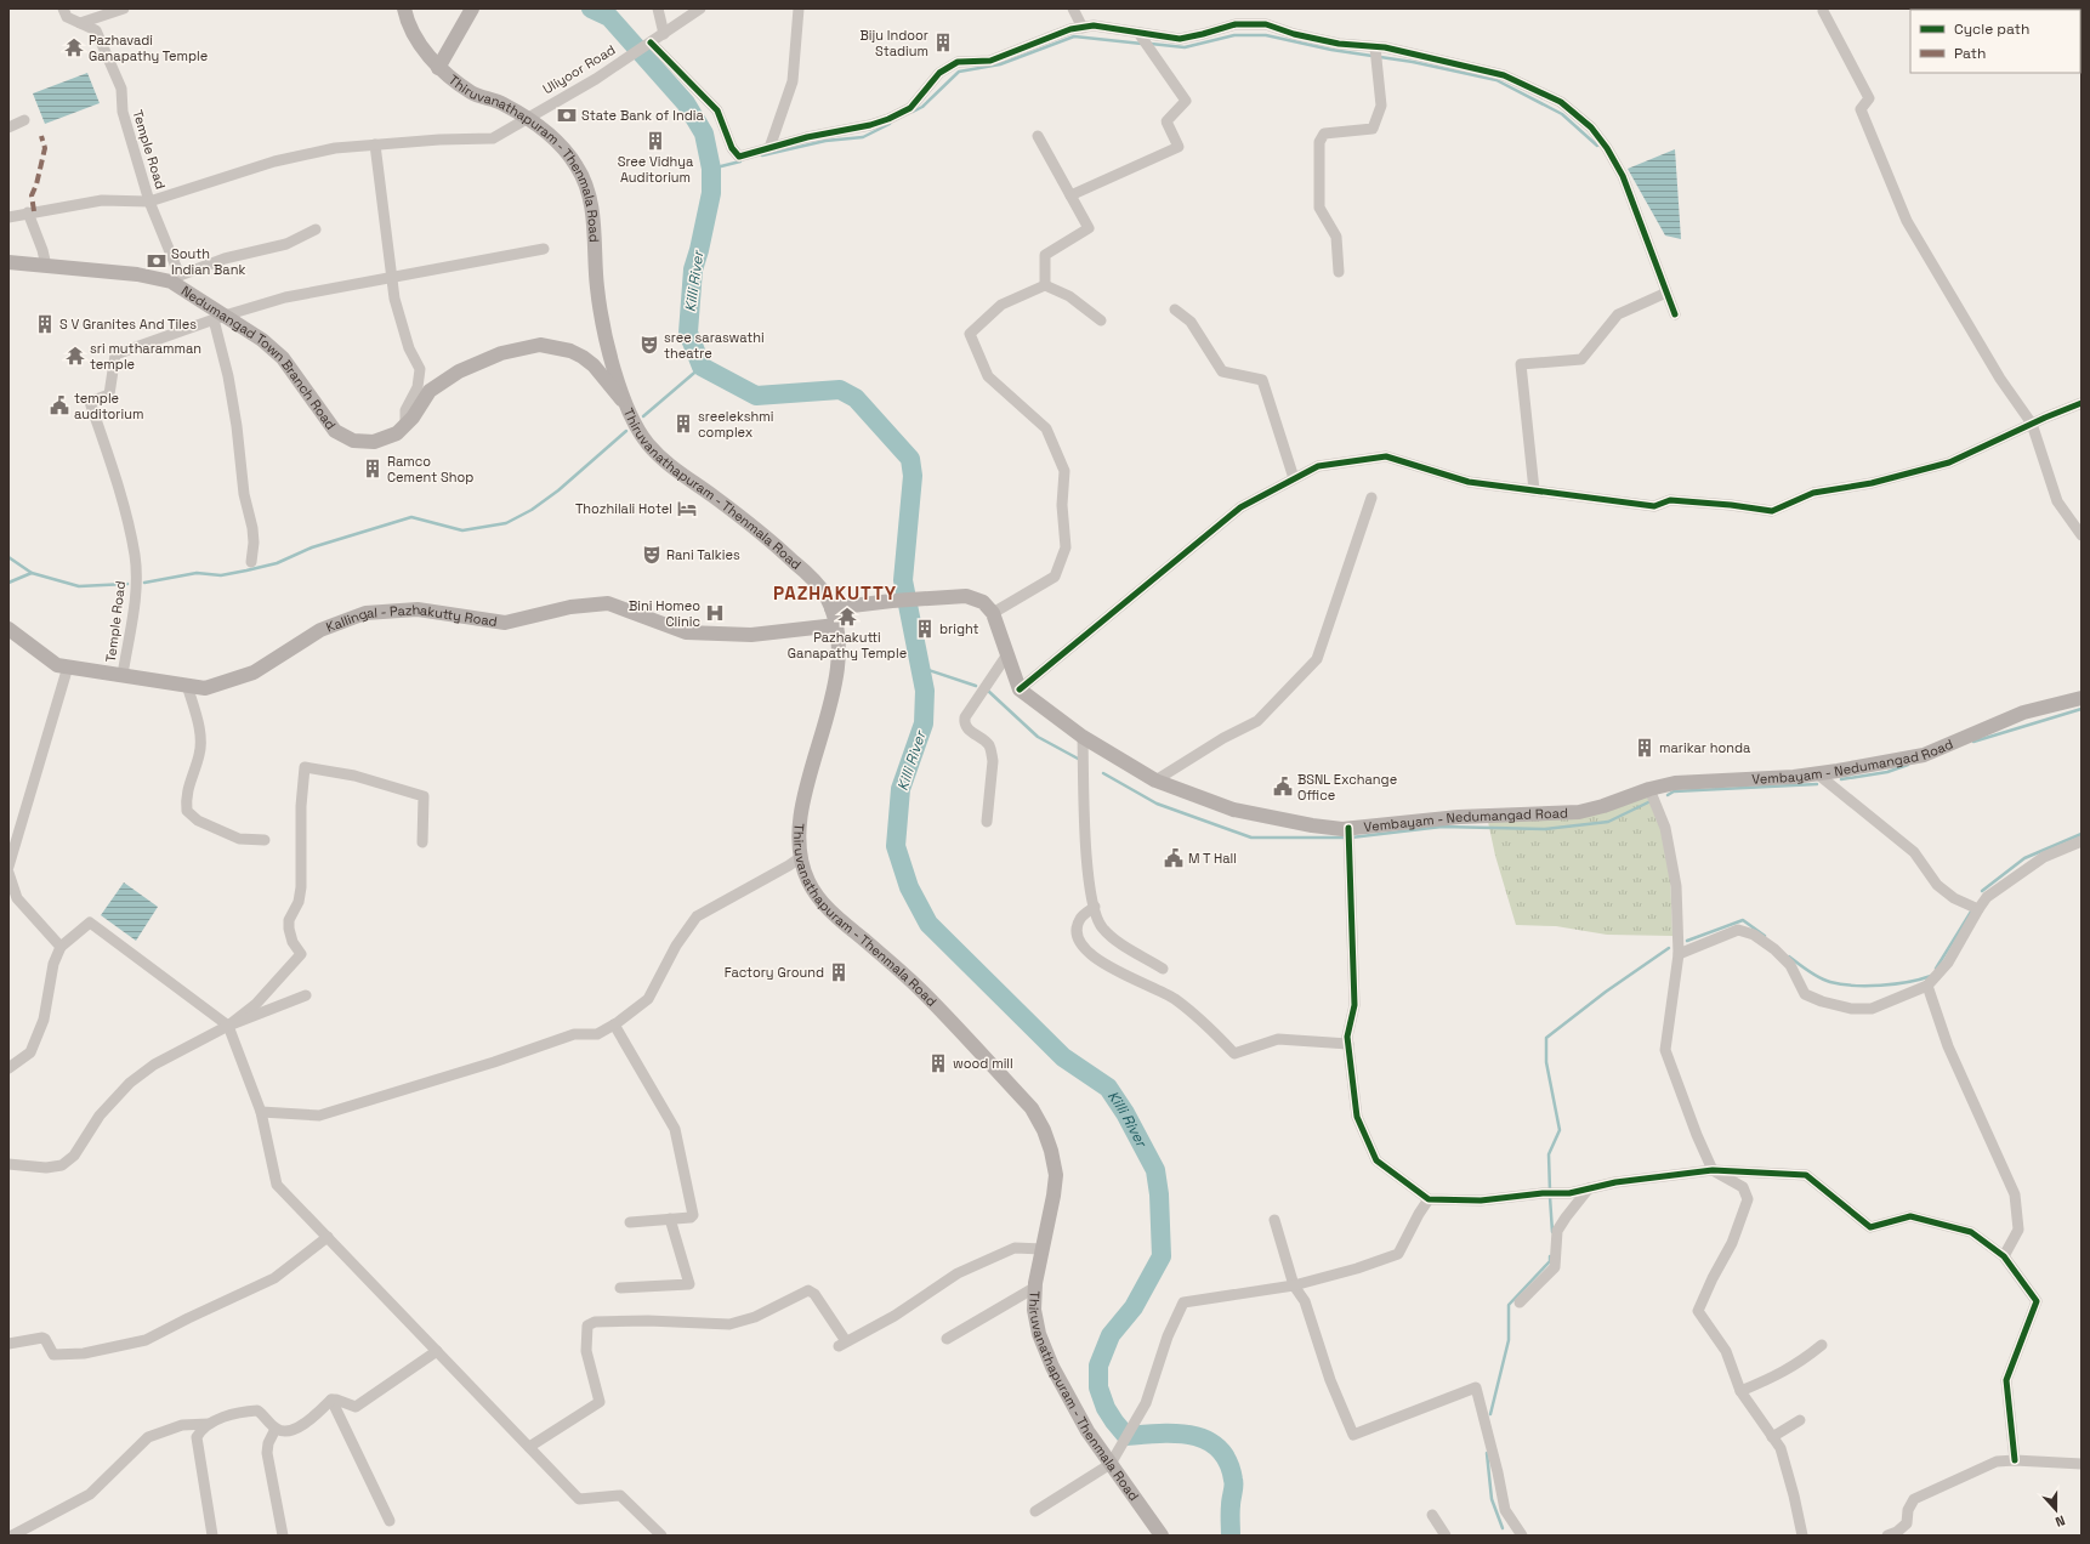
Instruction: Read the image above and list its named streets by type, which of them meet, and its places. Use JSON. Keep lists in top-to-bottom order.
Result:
{
  "streets": {
    "main road": [
      "Thiruvanathapuram - Thenmala Road",
      "Nedumangad Town Branch Road",
      "Kallingal - Pazhakutty Road",
      "Vembayam - Nedumangad Road"
    ],
    "street": ["Uliyoor Road", "Temple Road"]
  },
  "crossings": [
    ["Uliyoor Road", "Temple Road"],
    ["Uliyoor Road", "Thiruvanathapuram - Thenmala Road"],
    ["Temple Road", "Nedumangad Town Branch Road"],
    ["Temple Road", "Kallingal - Pazhakutty Road"],
    ["Thiruvanathapuram - Thenmala Road", "Nedumangad Town Branch Road"],
    ["Thiruvanathapuram - Thenmala Road", "Kallingal - Pazhakutty Road"]
  ],
  "districts": ["PAZHAKUTTY"],
  "water": ["Killi River"],
  "places": {
    "building": [
      "Biju Indoor Stadium",
      "Sree Vidhya Auditorium",
      "S V Granites And Tiles",
      "sreelekshmi complex",
      "Ramco Cement Shop",
      "bright",
      "marikar honda",
      "Factory Ground",
      "wood mill"
    ],
    "temple": ["Pazhavadi Ganapathy Temple", "sri mutharamman temple", "Pazhakutti Ganapathy Temple"],
    "bank": ["State Bank of India", "South Indian Bank"],
    "theatre": ["sree saraswathi theatre", "Rani Talkies"],
    "public building": ["temple auditorium", "BSNL Exchange Office", "M T Hall"],
    "hotel": ["Thozhilali Hotel"],
    "hospital": ["Bini Homeo Clinic"]
  },
  "legend": ["Cycle path", "Path"],
  "north": "bottom"
}
